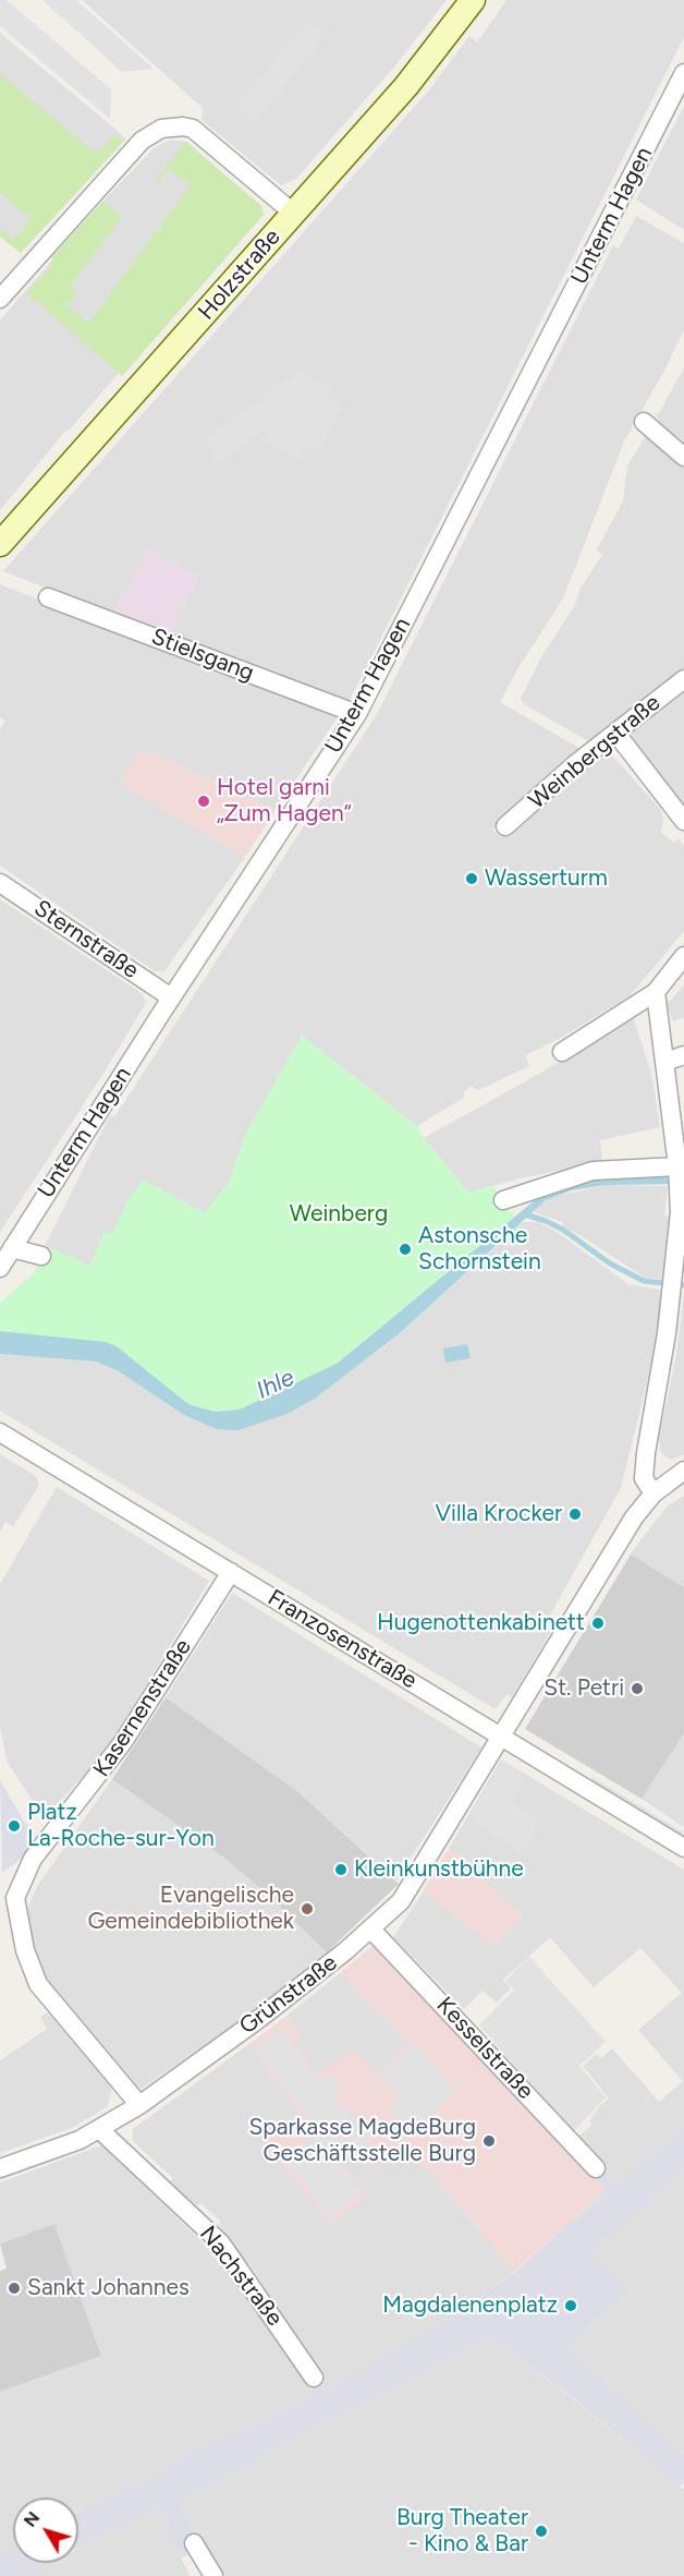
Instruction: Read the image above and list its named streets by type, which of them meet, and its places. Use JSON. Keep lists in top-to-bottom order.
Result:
{
  "streets": {
    "street": [
      "Unterm Hagen",
      "Holzstraße",
      "Stielsgang",
      "Weinbergstraße",
      "Sternstraße",
      "Franzosenstraße",
      "Kasernenstraße",
      "Grünstraße",
      "Kesselstraße",
      "Nachstraße"
    ]
  },
  "crossings": [
    ["Unterm Hagen", "Stielsgang"],
    ["Unterm Hagen", "Sternstraße"],
    ["Franzosenstraße", "Kasernenstraße"],
    ["Franzosenstraße", "Grünstraße"],
    ["Kasernenstraße", "Grünstraße"],
    ["Grünstraße", "Kesselstraße"],
    ["Grünstraße", "Nachstraße"]
  ],
  "water": ["Ihle"],
  "parks": ["Weinberg"],
  "places": [
    "Hotel garni „Zum Hagen“",
    "Wasserturm",
    "Astonsche Schornstein",
    "Villa Krocker",
    "Hugenottenkabinett",
    "St. Petri",
    "Platz La-Roche-sur-Yon",
    "Kleinkunstbühne",
    "Evangelische Gemeindebibliothek",
    "Sparkasse MagdeBurg Geschäftsstelle Burg",
    "Sankt Johannes",
    "Magdalenenplatz",
    "Burg Theater - Kino & Bar"
  ],
  "north": "top left"
}
